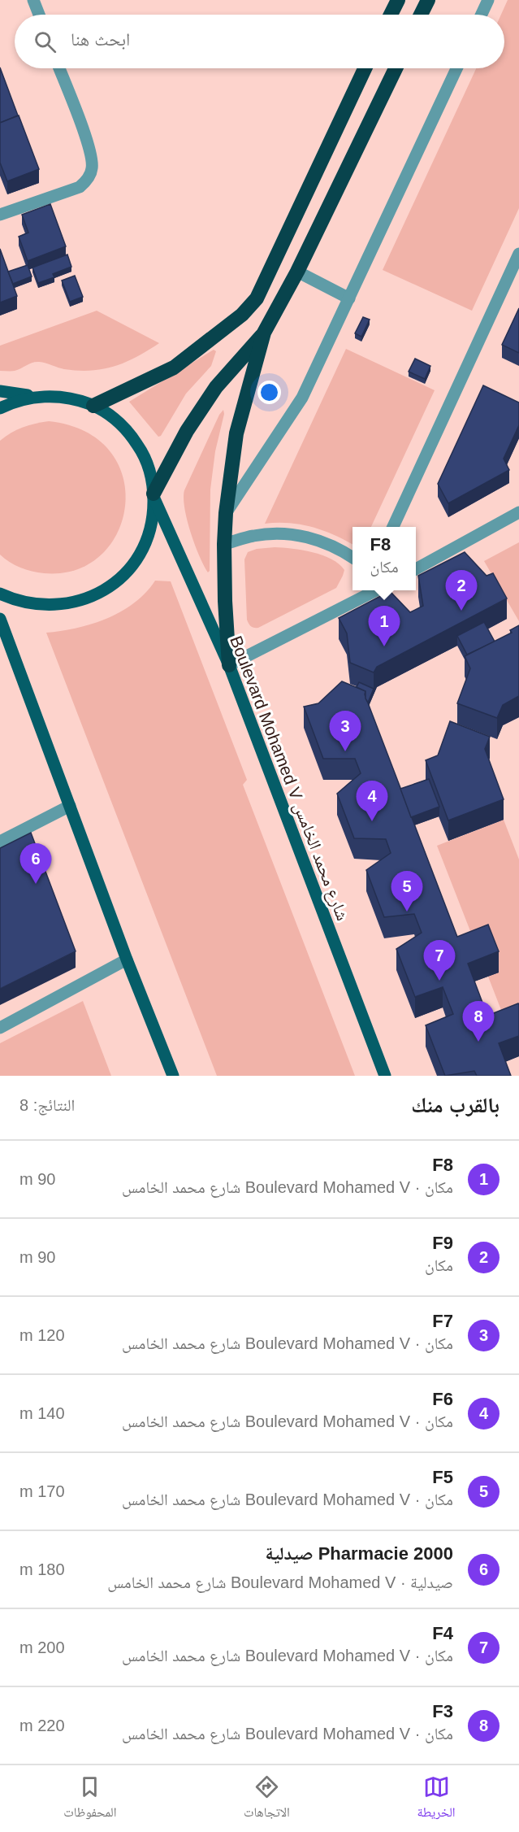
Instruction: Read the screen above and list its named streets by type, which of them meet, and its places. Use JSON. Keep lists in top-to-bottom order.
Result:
{
  "streets": {
    "main road": ["Boulevard Mohamed V شارع محمد الخامس"]
  },
  "page": {
    "search": "ابحث هنا",
    "popup": ["F8", "مكان"],
    "pins": [
      "2",
      "1",
      "3",
      "4",
      "6",
      "5",
      "7",
      "8"
    ],
    "heading": ["بالقرب منك", "النتائج: 8"],
    "list": [
      {
        "mark": "1",
        "name": "F8",
        "note": "مكان · Boulevard Mohamed V شارع محمد الخامس",
        "value": "90 m"
      },
      {
        "mark": "2",
        "name": "F9",
        "note": "مكان",
        "value": "90 m"
      },
      {
        "mark": "3",
        "name": "F7",
        "note": "مكان · Boulevard Mohamed V شارع محمد الخامس",
        "value": "120 m"
      },
      {
        "mark": "4",
        "name": "F6",
        "note": "مكان · Boulevard Mohamed V شارع محمد الخامس",
        "value": "140 m"
      },
      {
        "mark": "5",
        "name": "F5",
        "note": "مكان · Boulevard Mohamed V شارع محمد الخامس",
        "value": "170 m"
      },
      {
        "mark": "6",
        "name": "Pharmacie 2000 صيدلية",
        "note": "صيدلية · Boulevard Mohamed V شارع محمد الخامس",
        "value": "180 m"
      },
      {
        "mark": "7",
        "name": "F4",
        "note": "مكان · Boulevard Mohamed V شارع محمد الخامس",
        "value": "200 m"
      },
      {
        "mark": "8",
        "name": "F3",
        "note": "مكان · Boulevard Mohamed V شارع محمد الخامس",
        "value": "220 m"
      }
    ],
    "nav": ["الخريطة", "الاتجاهات", "المحفوظات"]
  }
}
